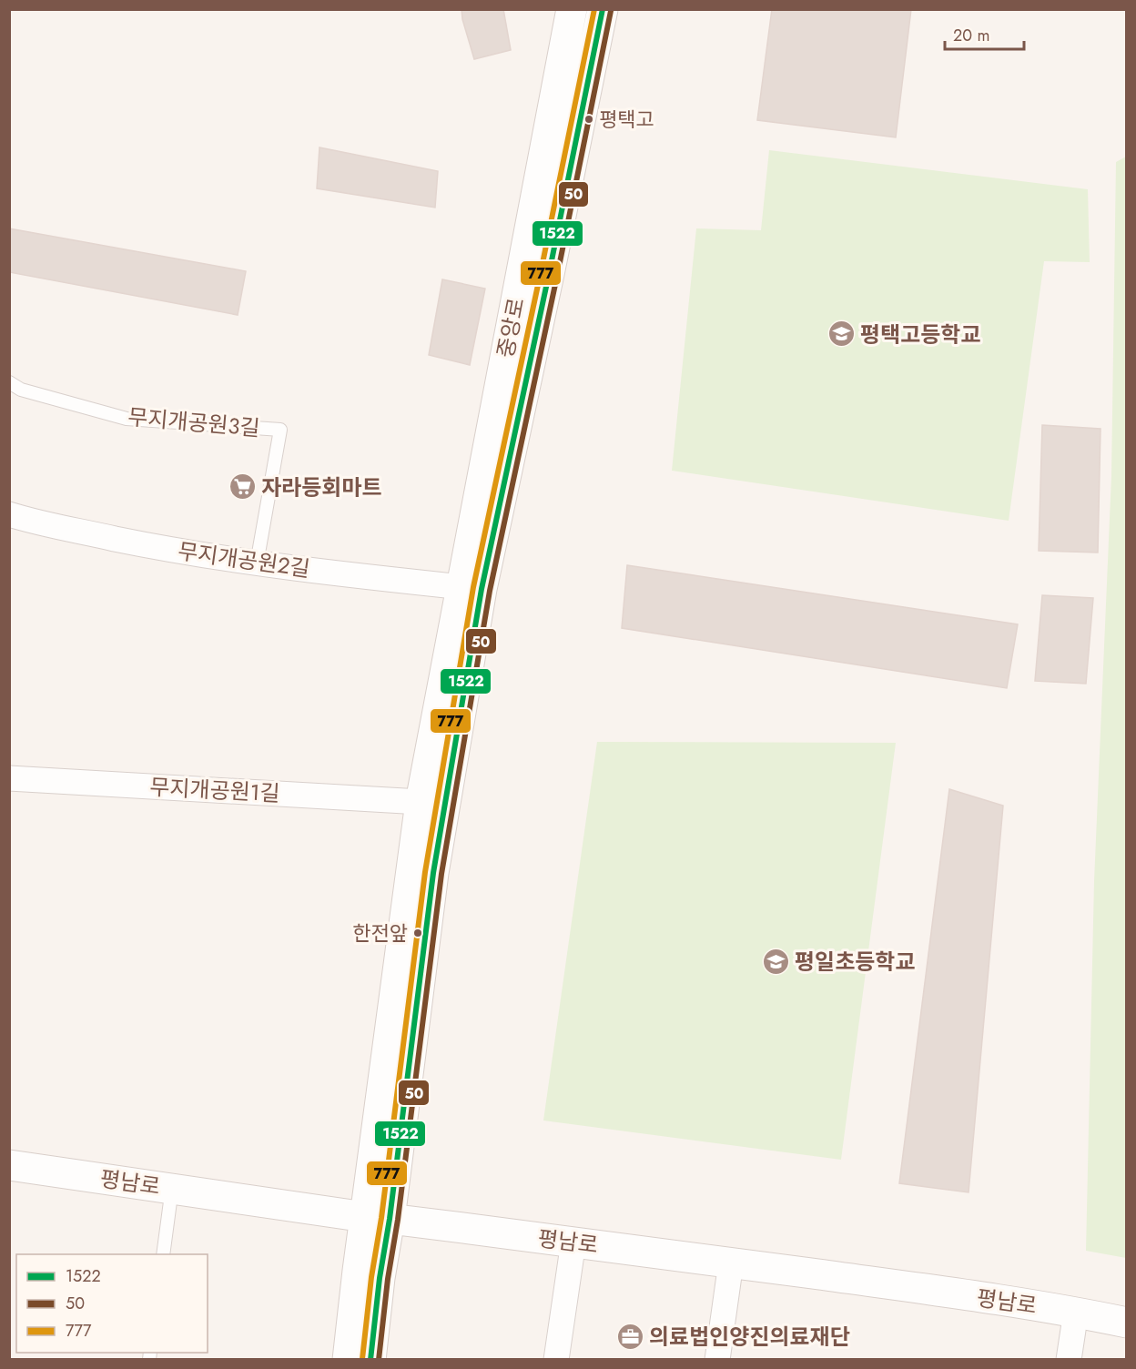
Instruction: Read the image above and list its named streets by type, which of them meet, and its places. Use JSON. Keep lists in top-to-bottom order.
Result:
{
  "streets": {
    "main road": ["중앙로", "평남로"],
    "street": ["무지개공원2길", "무지개공원1길"],
    "lane": ["무지개공원3길"]
  },
  "crossings": [
    ["중앙로", "무지개공원2길"],
    ["중앙로", "무지개공원1길"],
    ["중앙로", "평남로"],
    ["무지개공원3길", "무지개공원2길"]
  ],
  "places": {
    "other": ["평택고", "한전앞"],
    "school or university": ["평택고등학교", "평일초등학교"],
    "supermarket": ["자라등회마트"],
    "office": ["의료법인양진의료재단"]
  },
  "lines": ["transit line 1522", "transit line 777", "transit line 50"],
  "legend": ["1522", "50", "777"],
  "scale_bar": "20 m"
}
